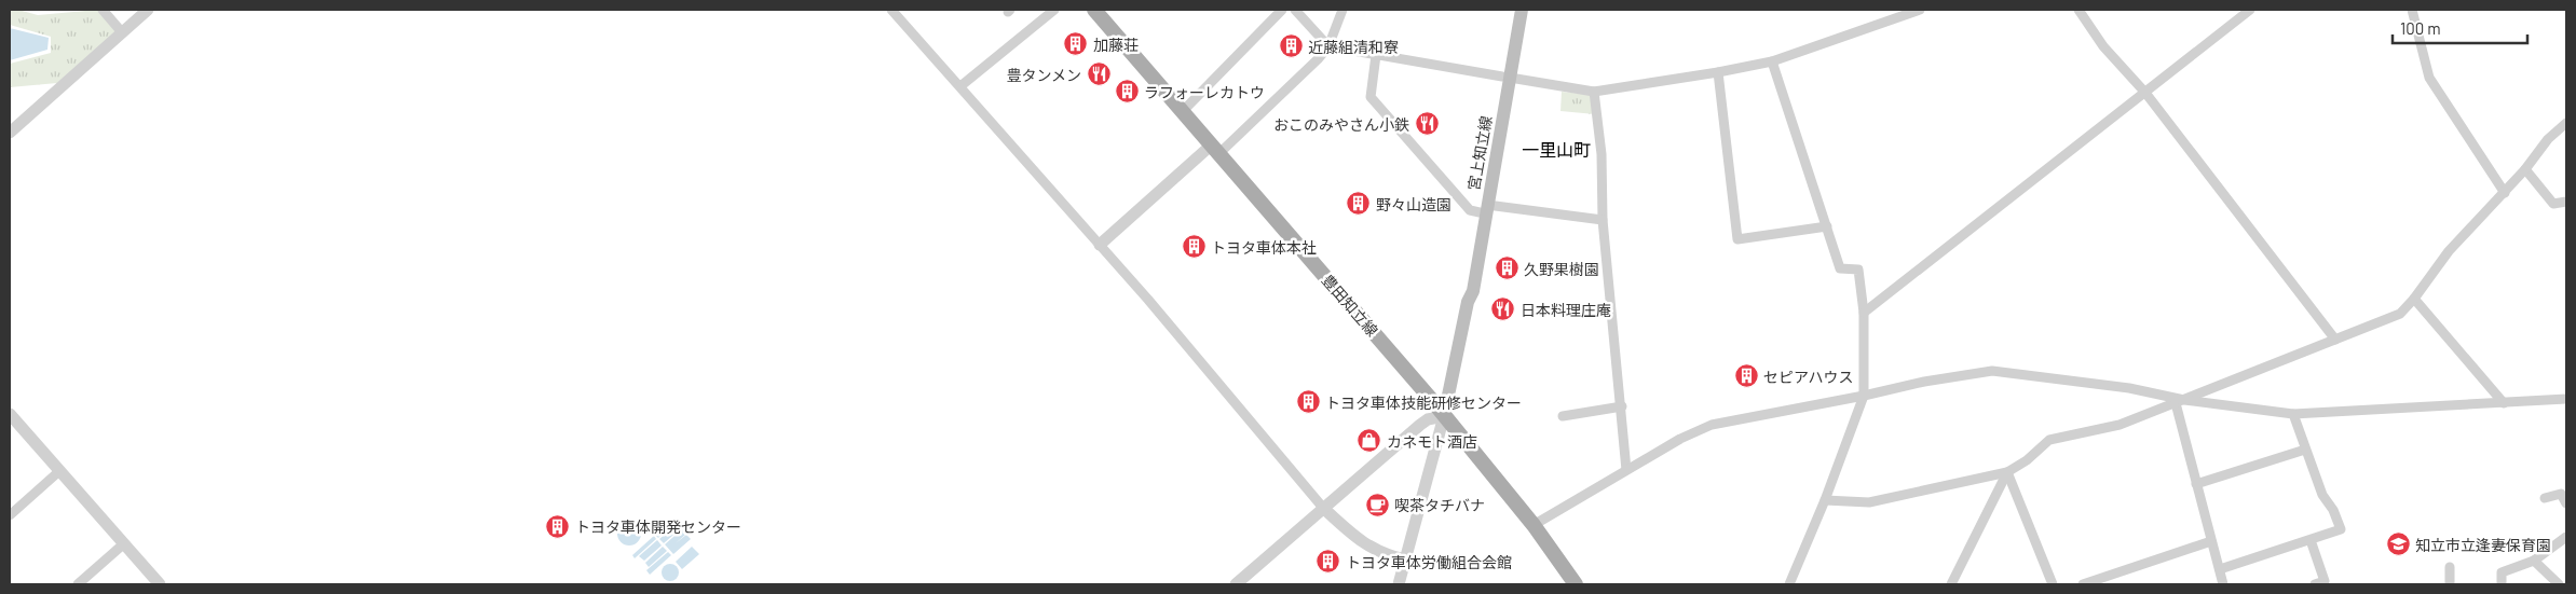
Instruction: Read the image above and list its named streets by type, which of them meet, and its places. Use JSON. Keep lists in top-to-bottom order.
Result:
{
  "streets": {
    "main road": ["宮上知立線", "豊田知立線"]
  },
  "crossings": [
    ["宮上知立線", "豊田知立線"]
  ],
  "districts": ["一里山町"],
  "places": {
    "building": [
      "加藤荘",
      "近藤組清和寮",
      "ラフォーレカトウ",
      "野々山造園",
      "トヨタ車体本社",
      "久野果樹園",
      "セピアハウス",
      "トヨタ車体技能研修センター",
      "トヨタ車体開発センター",
      "トヨタ車体労働組合会館"
    ],
    "restaurant": ["豊タンメン", "おこのみやさん小鉄", "日本料理庄庵"],
    "shop": ["カネモト酒店"],
    "cafe": ["喫茶タチバナ"],
    "school or university": ["知立市立逢妻保育園"]
  },
  "scale_bar": "100 m"
}
